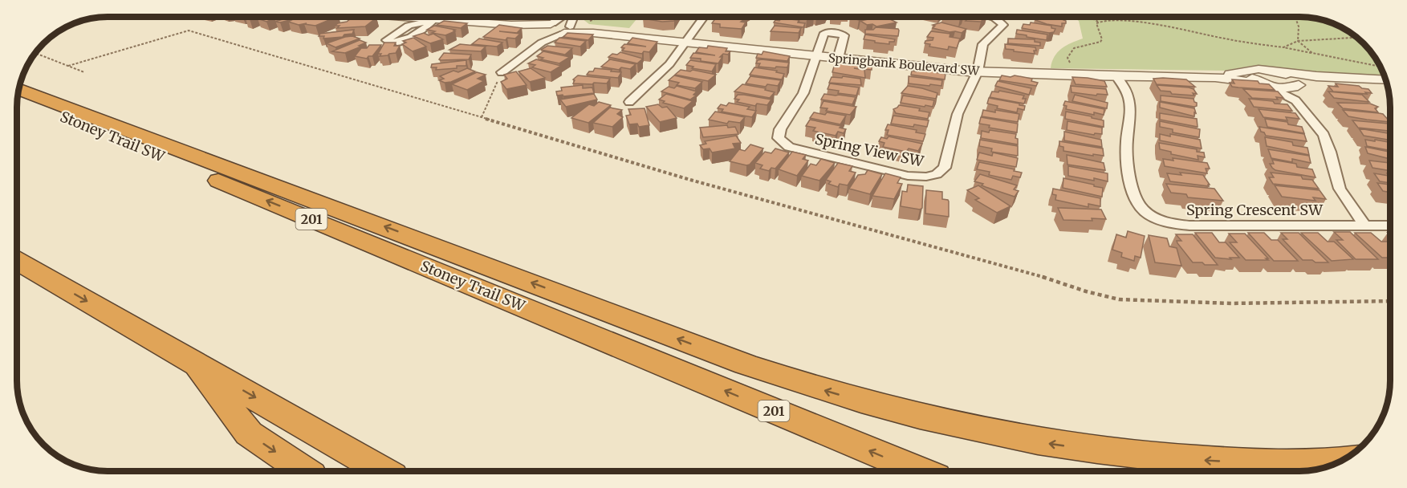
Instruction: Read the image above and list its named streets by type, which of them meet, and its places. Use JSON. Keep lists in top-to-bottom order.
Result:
{
  "streets": {
    "highway": ["Stoney Trail SW", "201"],
    "street": ["Springbank Boulevard SW", "Spring View SW", "Spring Crescent SW"]
  },
  "crossings": [
    ["Springbank Boulevard SW", "Spring View SW"],
    ["Springbank Boulevard SW", "Spring Crescent SW"]
  ]
}
